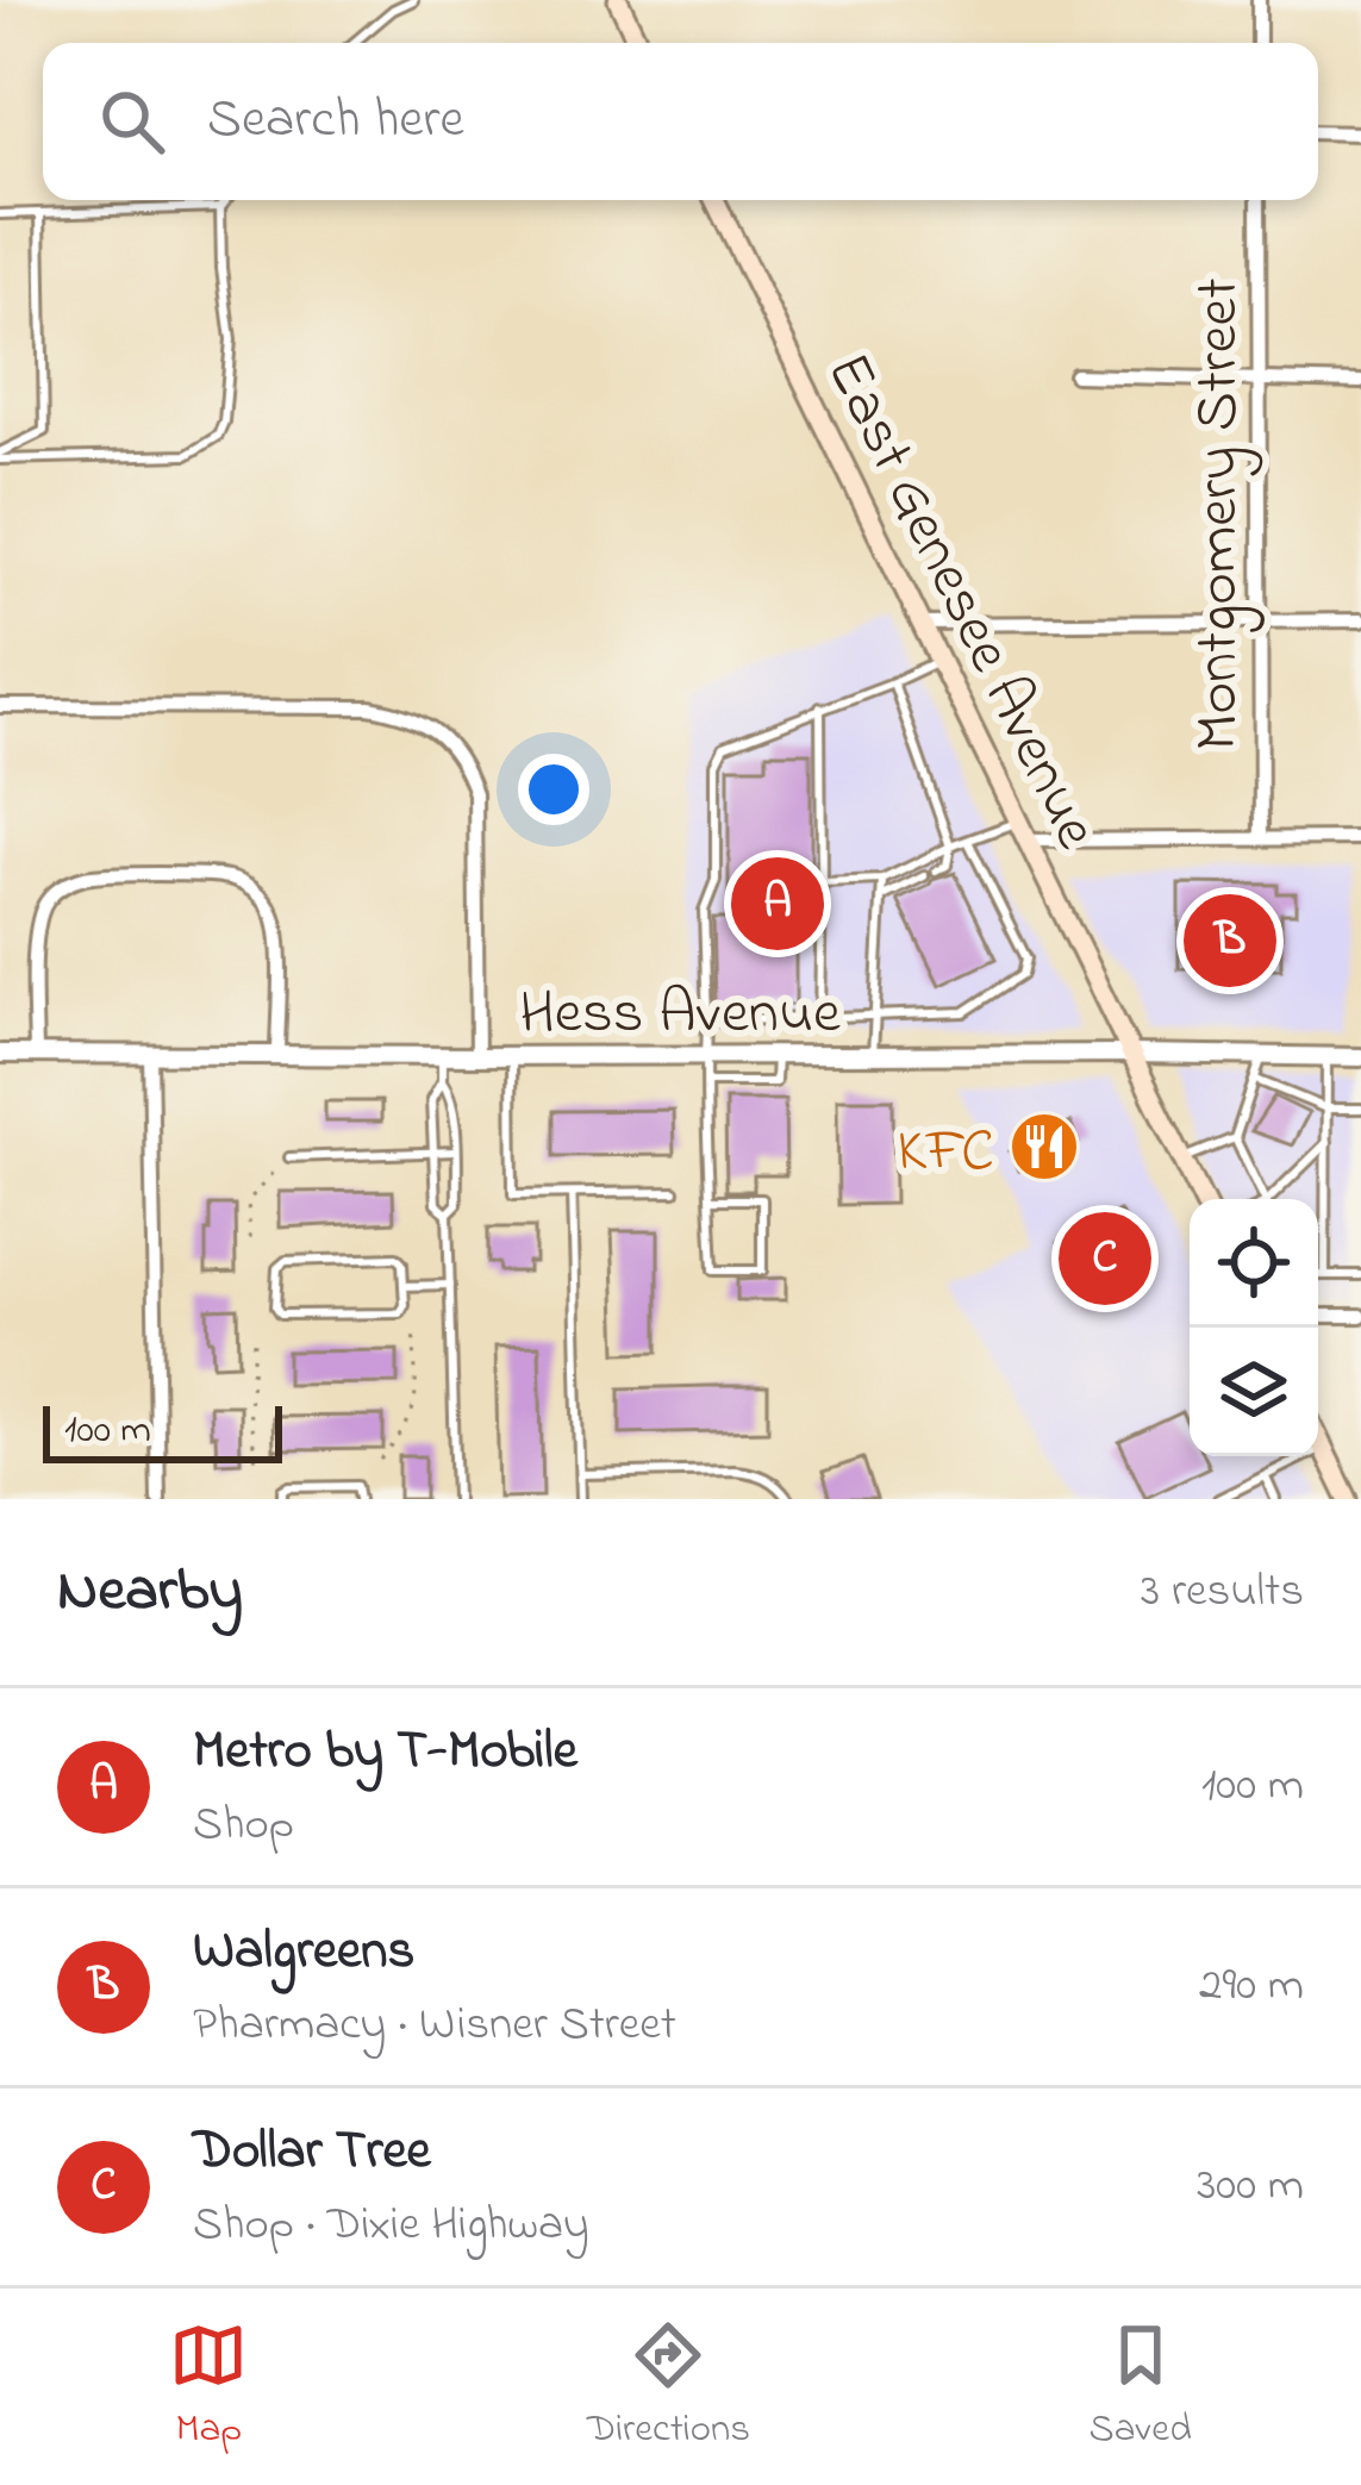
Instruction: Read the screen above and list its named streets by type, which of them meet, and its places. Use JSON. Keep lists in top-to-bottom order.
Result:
{
  "streets": {
    "main road": ["East Genesee Avenue"],
    "street": ["Montgomery Street", "Hess Avenue"]
  },
  "crossings": [
    ["East Genesee Avenue", "Hess Avenue"]
  ],
  "places": {
    "restaurant": ["KFC"]
  },
  "scale_bar": "100 m",
  "page": {
    "search": "Search here",
    "pins": ["A", "B", "C"],
    "scale": "100 m",
    "heading": ["Nearby", "3 results"],
    "list": [
      {
        "mark": "A",
        "name": "Metro by T-Mobile",
        "note": "Shop",
        "value": "100 m"
      },
      {
        "mark": "B",
        "name": "Walgreens",
        "note": "Pharmacy · Wisner Street",
        "value": "290 m"
      },
      {
        "mark": "C",
        "name": "Dollar Tree",
        "note": "Shop · Dixie Highway",
        "value": "300 m"
      }
    ],
    "nav": ["Map", "Directions", "Saved"]
  }
}
